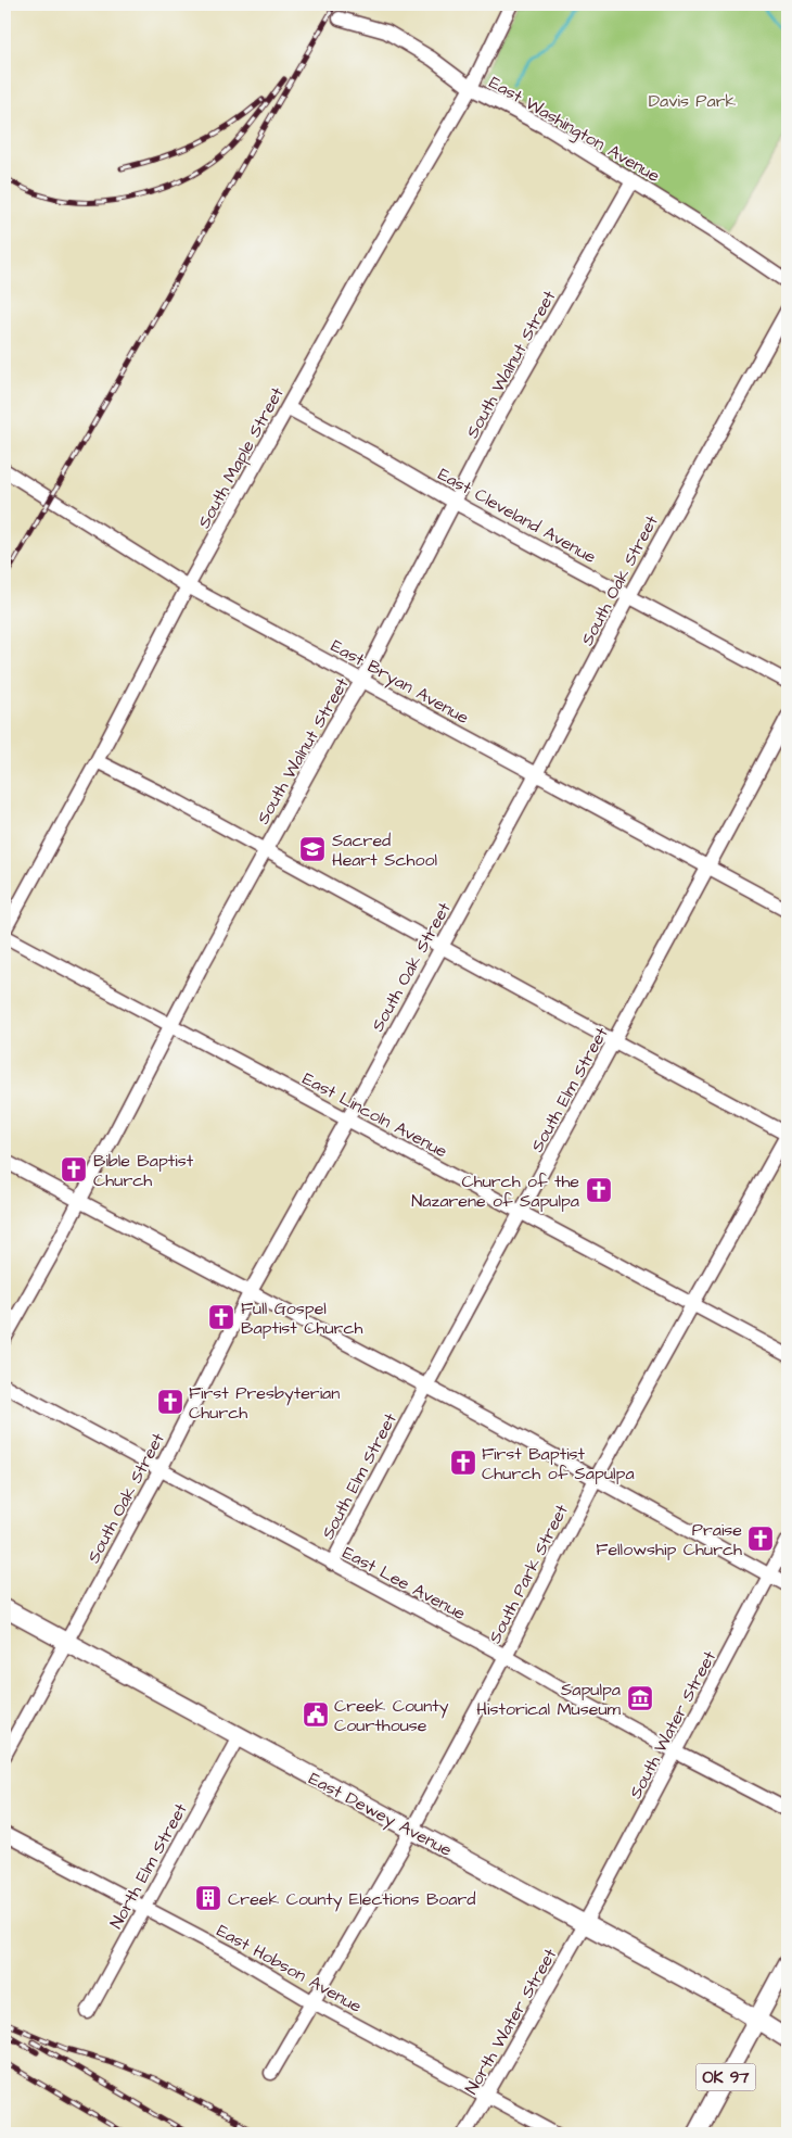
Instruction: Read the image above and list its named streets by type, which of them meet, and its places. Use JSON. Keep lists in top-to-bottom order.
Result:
{
  "streets": {
    "main road": ["East Dewey Avenue", "OK 97"],
    "street": [
      "East Washington Avenue",
      "South Walnut Street",
      "South Maple Street",
      "East Cleveland Avenue",
      "South Oak Street",
      "East Bryan Avenue",
      "South Elm Street",
      "East Lincoln Avenue",
      "South Park Street",
      "East Lee Avenue",
      "South Water Street",
      "North Elm Street",
      "East Hobson Avenue",
      "North Water Street"
    ]
  },
  "crossings": [
    ["East Washington Avenue", "South Walnut Street"],
    ["East Washington Avenue", "South Maple Street"],
    ["South Walnut Street", "East Cleveland Avenue"],
    ["South Walnut Street", "East Bryan Avenue"],
    ["South Walnut Street", "East Lincoln Avenue"],
    ["South Maple Street", "East Cleveland Avenue"],
    ["South Maple Street", "East Bryan Avenue"],
    ["East Cleveland Avenue", "South Oak Street"],
    ["South Oak Street", "East Bryan Avenue"],
    ["South Oak Street", "East Lincoln Avenue"],
    ["South Oak Street", "East Lee Avenue"],
    ["South Oak Street", "East Dewey Avenue"],
    ["East Bryan Avenue", "South Elm Street"],
    ["South Elm Street", "East Lincoln Avenue"],
    ["South Elm Street", "East Lee Avenue"],
    ["East Lincoln Avenue", "South Park Street"],
    ["South Park Street", "East Lee Avenue"],
    ["South Park Street", "East Dewey Avenue"],
    ["South Park Street", "East Hobson Avenue"],
    ["East Lee Avenue", "South Water Street"],
    ["South Water Street", "East Dewey Avenue"],
    ["South Water Street", "North Water Street"],
    ["East Dewey Avenue", "North Elm Street"],
    ["East Dewey Avenue", "North Water Street"],
    ["East Dewey Avenue", "OK 97"],
    ["North Elm Street", "East Hobson Avenue"],
    ["East Hobson Avenue", "North Water Street"]
  ],
  "parks": ["Davis Park"],
  "places": {
    "school or university": ["Sacred Heart School"],
    "church": [
      "Bible Baptist Church",
      "Church of the Nazarene of Sapulpa",
      "Full Gospel Baptist Church",
      "First Presbyterian Church",
      "First Baptist Church of Sapulpa",
      "Praise Fellowship Church"
    ],
    "museum": ["Sapulpa Historical Museum"],
    "public building": ["Creek County Courthouse"],
    "building": ["Creek County Elections Board"]
  }
}
